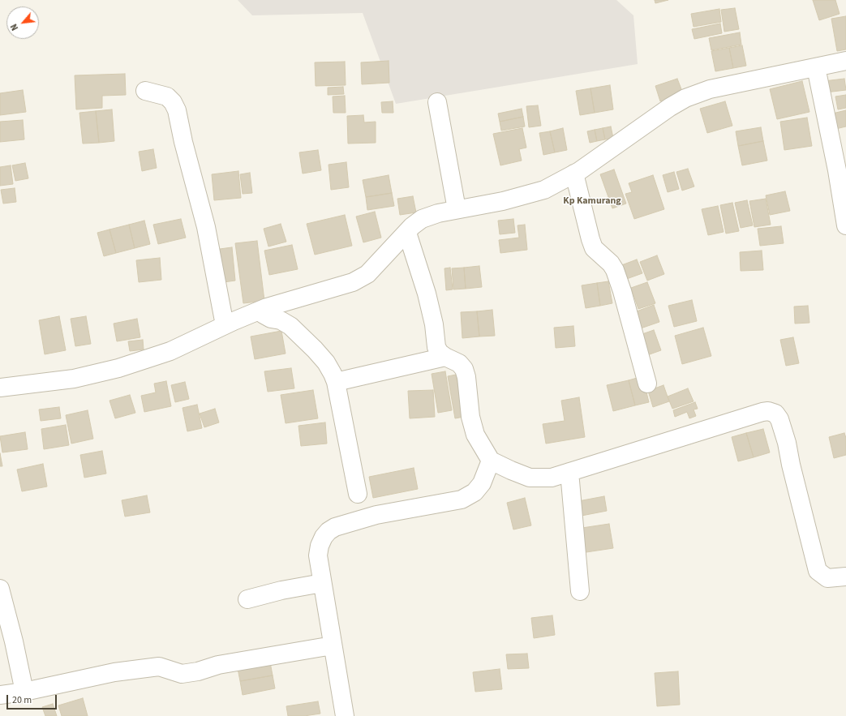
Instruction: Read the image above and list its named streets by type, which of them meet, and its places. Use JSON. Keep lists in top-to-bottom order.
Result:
{
  "districts": ["Kp Kamurang"],
  "scale_bar": "20 m",
  "north": "bottom left"
}
